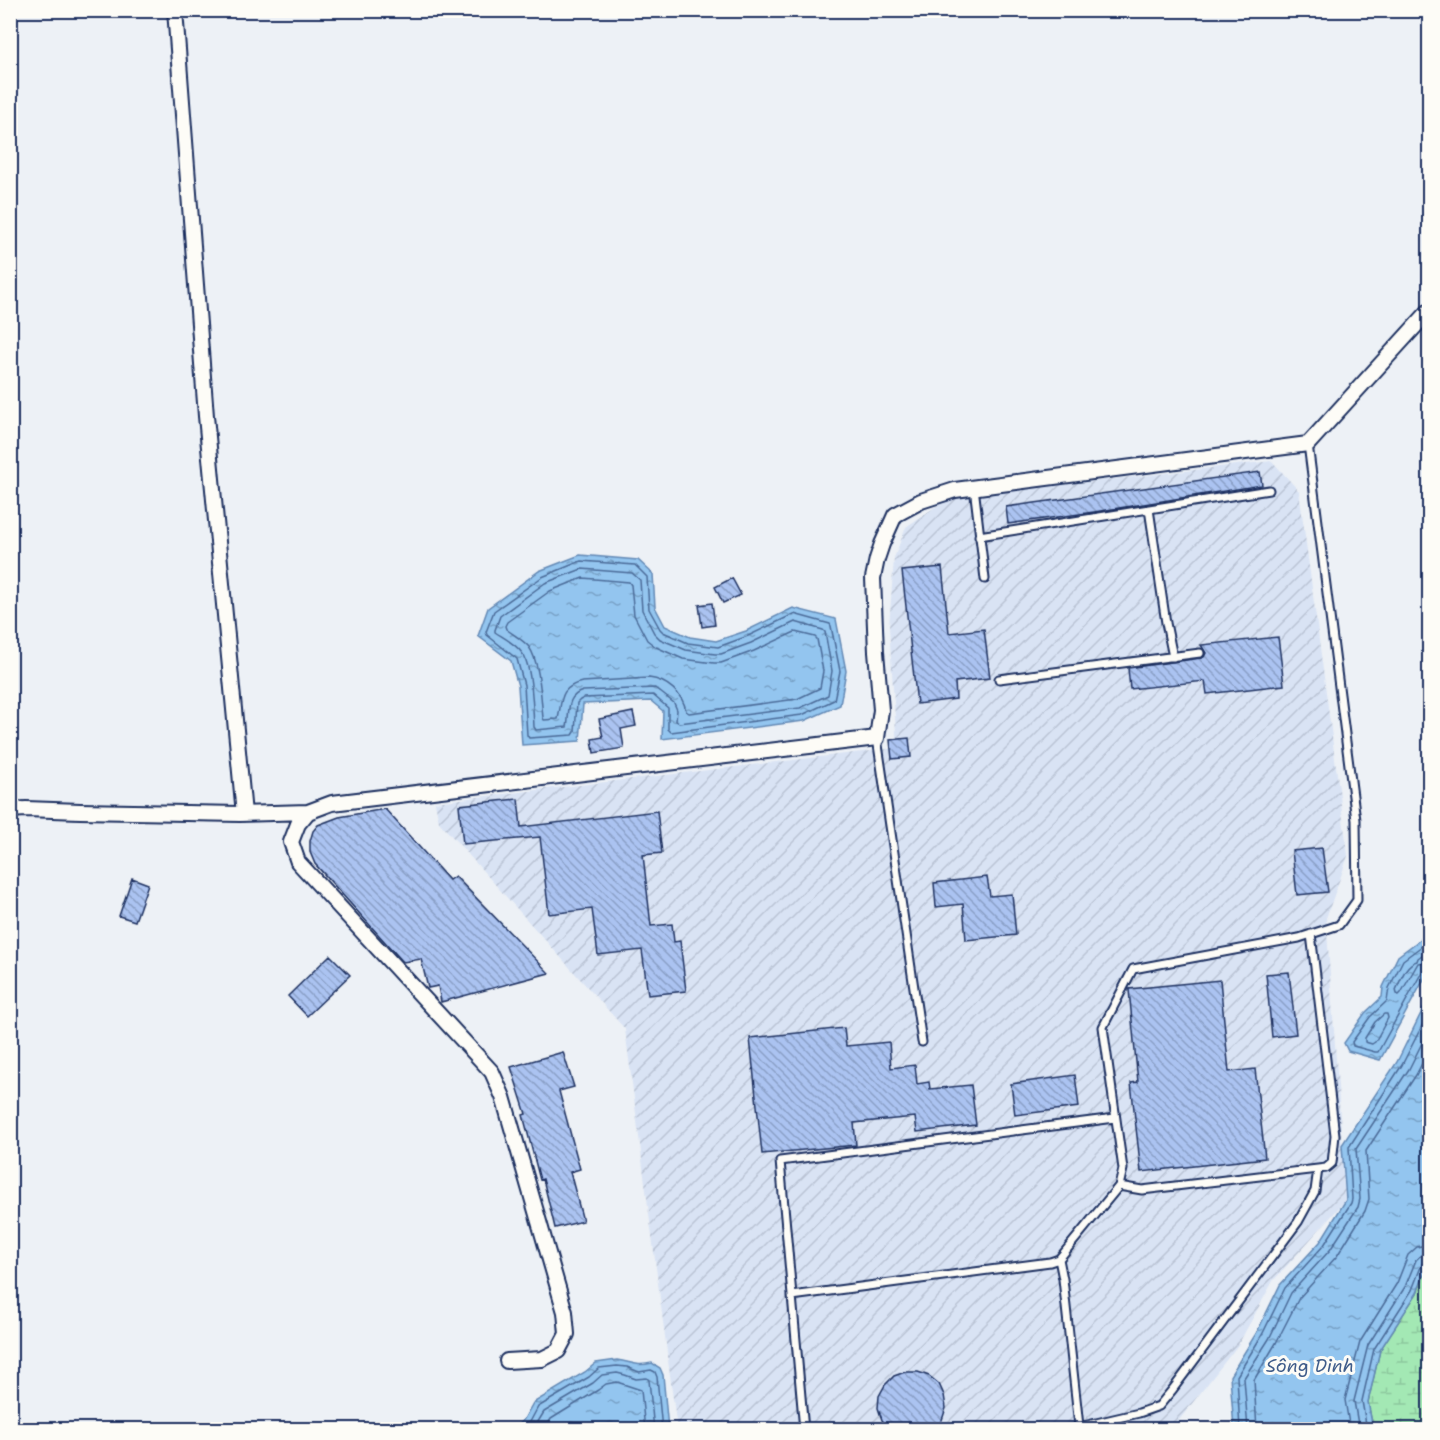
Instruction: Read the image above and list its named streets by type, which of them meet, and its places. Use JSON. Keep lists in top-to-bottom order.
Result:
{
  "water": ["Sông Dinh"]
}
